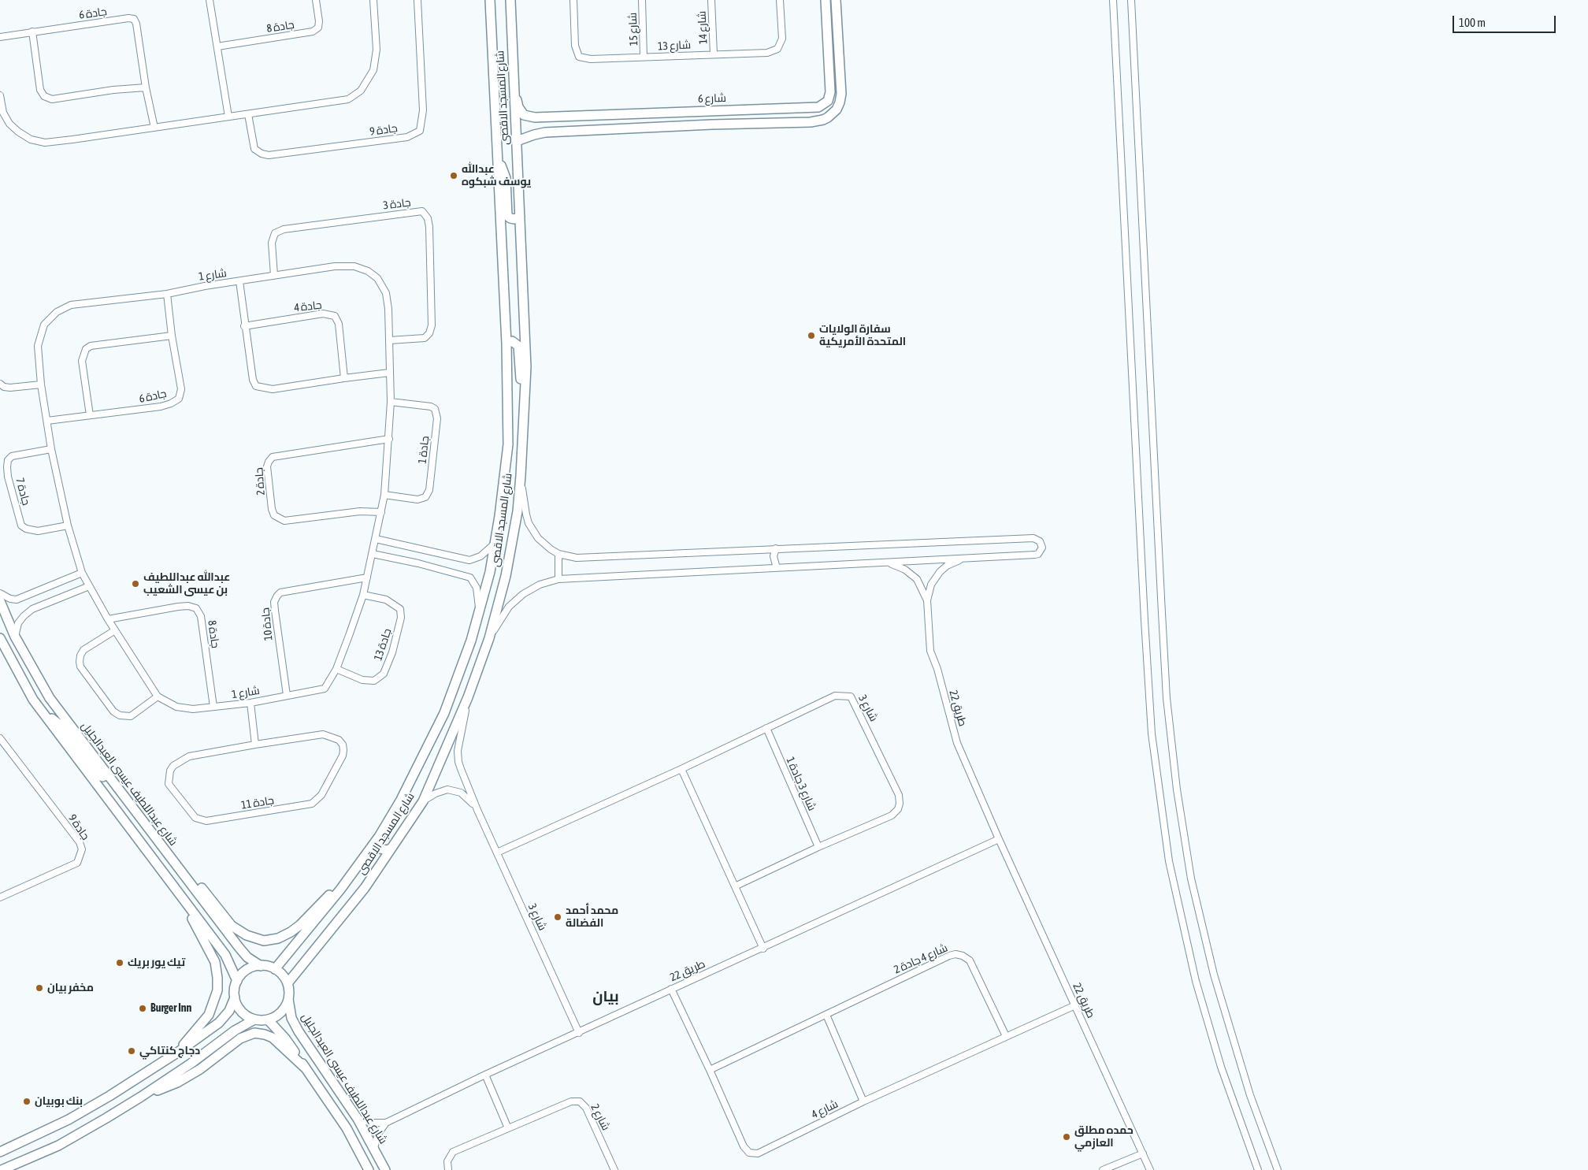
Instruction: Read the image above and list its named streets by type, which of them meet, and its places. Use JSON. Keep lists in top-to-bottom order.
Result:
{
  "streets": {
    "main road": ["شارع المسجد الاقصى", "شارع 6", "شارع عبداللطيف عيسى العبدالجليل"],
    "street": [
      "جادة 6",
      "جادة 8",
      "شارع 14",
      "شارع 15",
      "شارع 13",
      "جادة 9",
      "جادة 3",
      "شارع 1",
      "جادة 4",
      "جادة 1",
      "جادة 2",
      "جادة 7",
      "جادة 10",
      "جادة 13",
      "شارع 3",
      "طريق 22",
      "شارع 3 جادة 1",
      "جادة 11",
      "شارع 4 جادة 2",
      "شارع 4",
      "شارع 2"
    ]
  },
  "crossings": [
    ["جادة 6", "شارع 1"],
    ["جادة 8", "شارع 1"],
    ["شارع 14", "شارع 13"],
    ["شارع 15", "شارع 13"],
    ["شارع المسجد الاقصى", "شارع 6"],
    ["شارع المسجد الاقصى", "شارع 3"],
    ["شارع المسجد الاقصى", "شارع عبداللطيف عيسى العبدالجليل"],
    ["جادة 3", "شارع 1"],
    ["شارع 1", "جادة 1"],
    ["شارع 1", "جادة 2"],
    ["شارع 1", "جادة 7"],
    ["شارع 1", "جادة 10"],
    ["شارع 1", "جادة 13"],
    ["شارع 3", "طريق 22"],
    ["شارع 3", "شارع 3 جادة 1"],
    ["طريق 22", "شارع عبداللطيف عيسى العبدالجليل"],
    ["طريق 22", "شارع 4"],
    ["شارع 4 جادة 2", "شارع 4"]
  ],
  "districts": ["بيان"],
  "places": [
    "عبدالله يوسف شبكوه",
    "سفارة الولايات المتحدة الأمريكية",
    "عبدالله عبداللطيف بن عيسى الشعيب",
    "محمد أحمد الفضالة",
    "تيك يور بريك",
    "مخفر بيان",
    "Burger Inn",
    "دجاج كنتاكي",
    "بنك بوبيان",
    "حمده مطلق العازمي"
  ],
  "scale_bar": "100 m"
}
